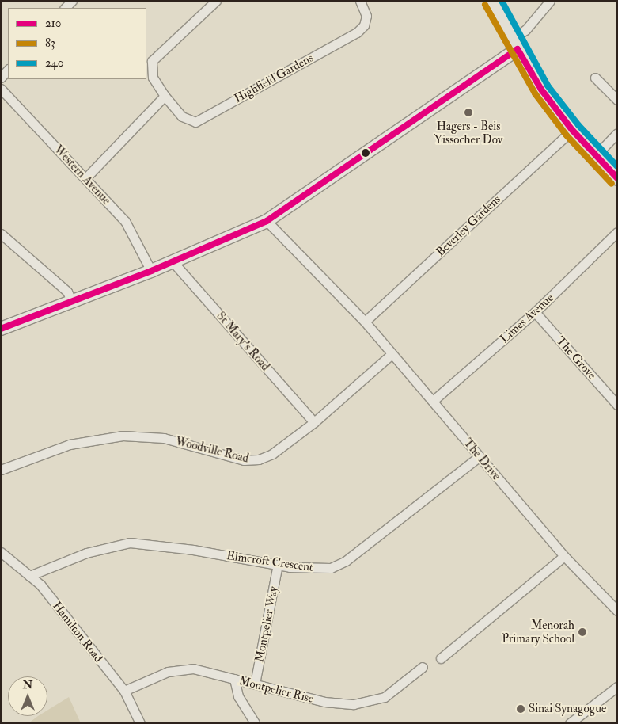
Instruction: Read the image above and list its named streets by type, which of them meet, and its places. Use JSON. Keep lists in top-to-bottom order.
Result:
{
  "streets": {
    "street": [
      "Highfield Gardens",
      "Western Avenue",
      "Beverley Gardens",
      "Limes Avenue",
      "St Mary's Road",
      "The Grove",
      "Woodville Road",
      "The Drive",
      "Elmcroft Crescent",
      "Montpelier Way",
      "Hamilton Road",
      "Montpelier Rise"
    ]
  },
  "crossings": [
    ["Beverley Gardens", "The Drive"],
    ["Limes Avenue", "The Grove"],
    ["Limes Avenue", "The Drive"],
    ["St Mary's Road", "Woodville Road"],
    ["Woodville Road", "The Drive"],
    ["The Drive", "Elmcroft Crescent"],
    ["Elmcroft Crescent", "Montpelier Way"],
    ["Elmcroft Crescent", "Hamilton Road"],
    ["Montpelier Way", "Montpelier Rise"],
    ["Hamilton Road", "Montpelier Rise"]
  ],
  "places": ["Hagers - Beis Yissocher Dov", "Menorah Primary School", "Sinai Synagogue"],
  "lines": ["transit line 240", "transit line 83", "transit line 210"],
  "legend": ["210", "83", "240"],
  "north": "top"
}
